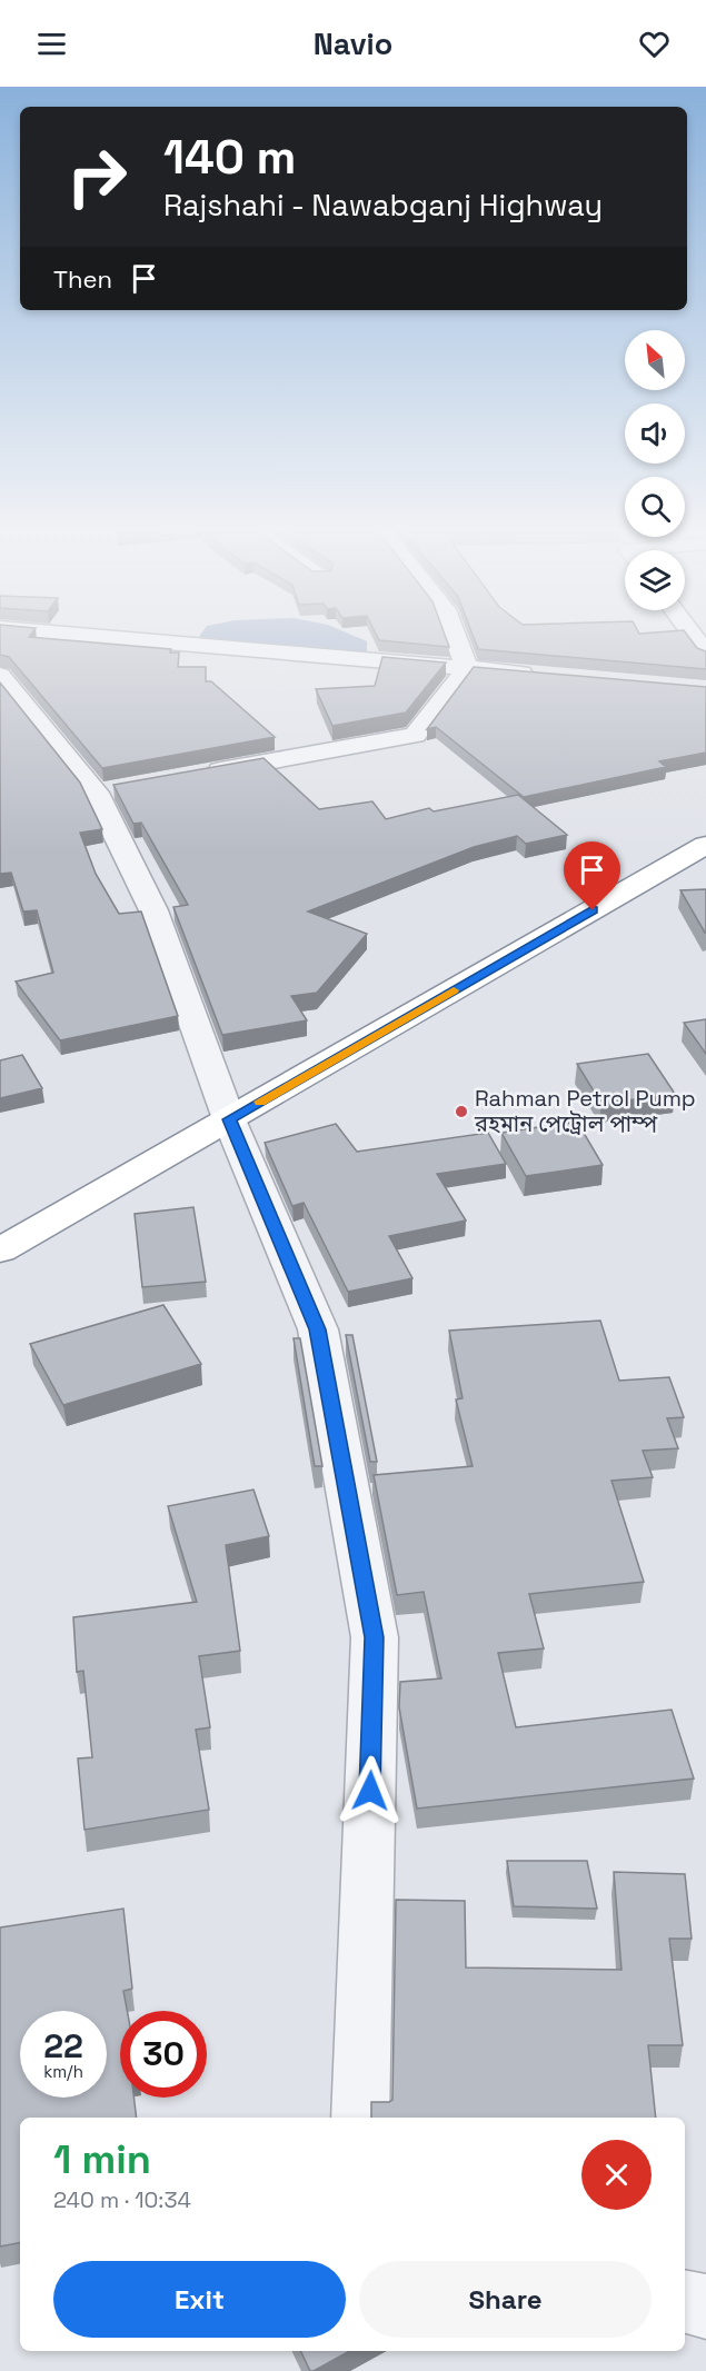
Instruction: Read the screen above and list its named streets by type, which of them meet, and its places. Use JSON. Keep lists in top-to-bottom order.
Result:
{
  "places": ["Rahman Petrol Pump রহমান পেট্রোল পাম্প"],
  "north": "top left",
  "page": {
    "header": "Navio",
    "turn": ["140 m", "Rajshahi - Nawabganj Highway"],
    "then": "Then",
    "speed": "22 km/h",
    "limit": "30",
    "heading": ["1 min", "240 m · 10:34"],
    "buttons": ["Exit", "Share"]
  }
}
